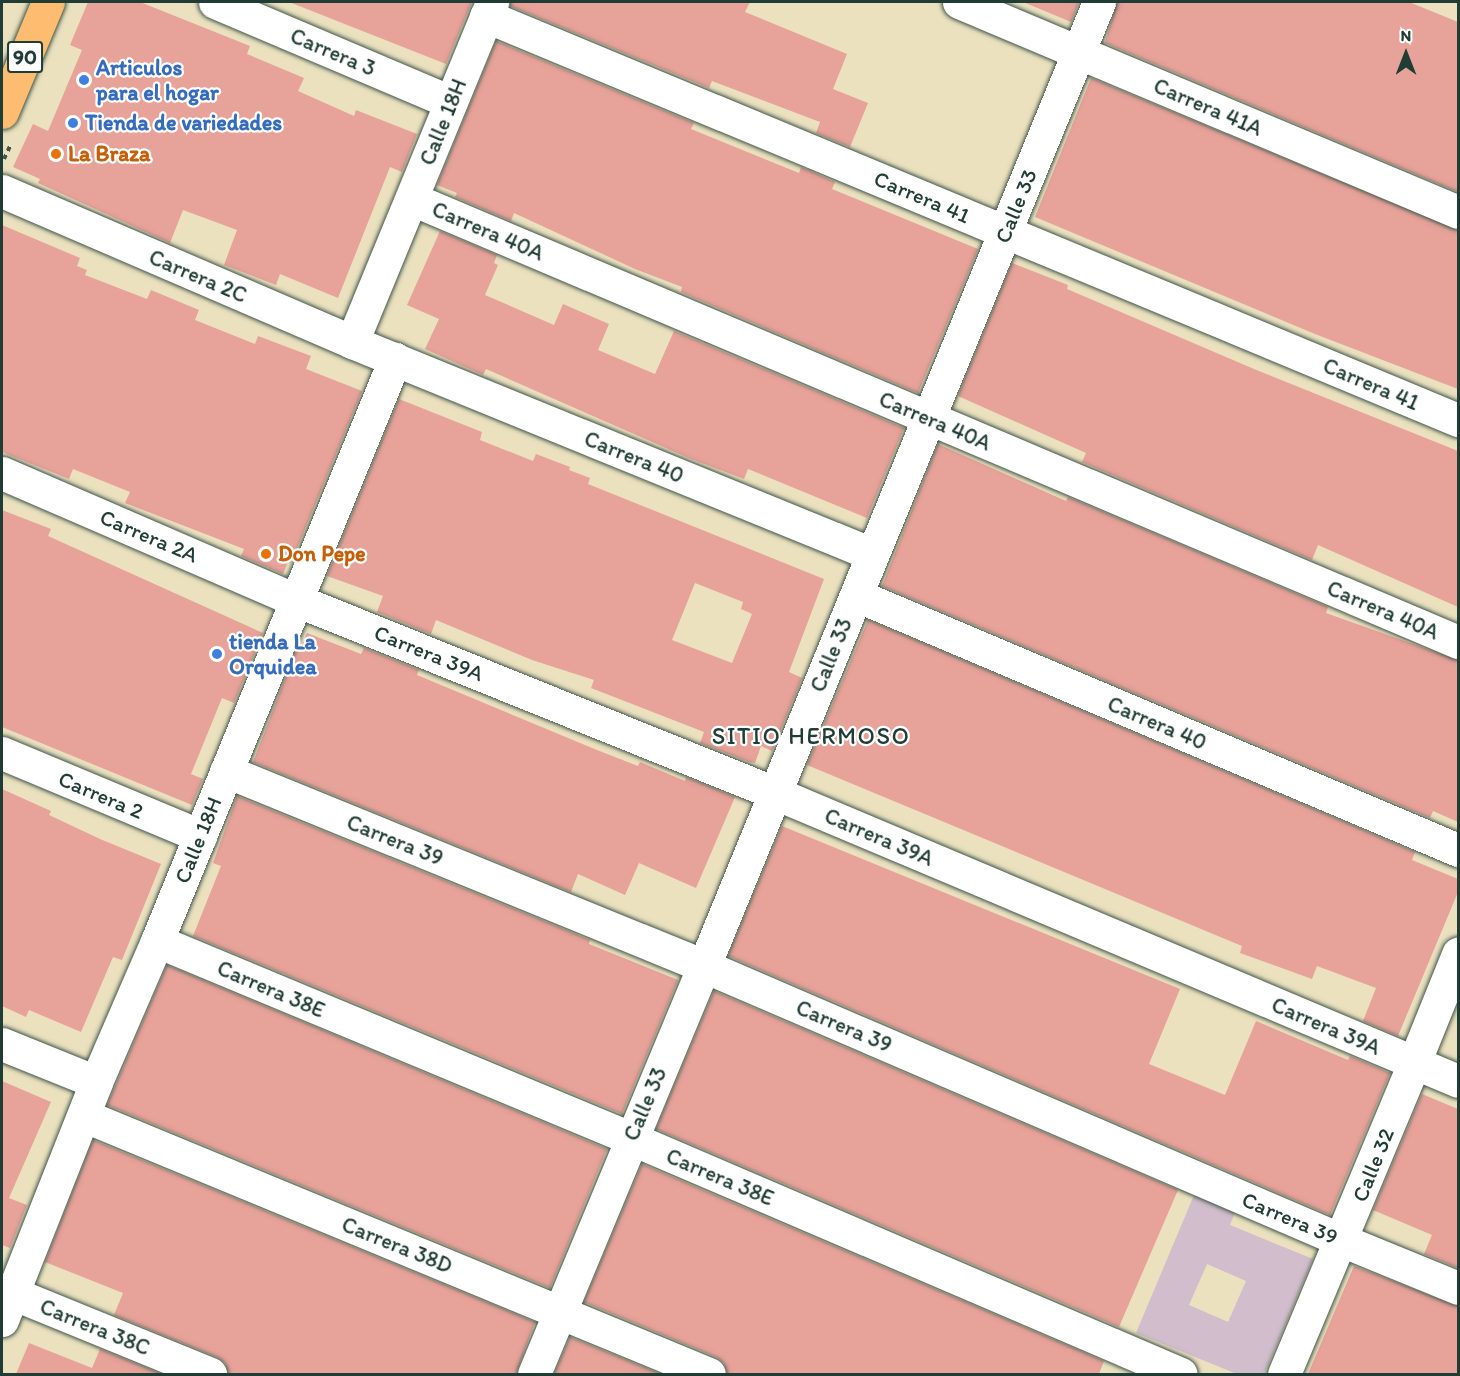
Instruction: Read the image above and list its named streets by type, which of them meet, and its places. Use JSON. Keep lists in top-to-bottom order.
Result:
{
  "streets": {
    "highway": ["90"],
    "street": [
      "Carrera 3",
      "Carrera 41A",
      "Calle 18H",
      "Carrera 41",
      "Calle 33",
      "Carrera 40A",
      "Carrera 2C",
      "Carrera 40",
      "Carrera 2A",
      "Carrera 39A",
      "Carrera 2",
      "Carrera 39",
      "Carrera 38E",
      "Calle 32",
      "Carrera 38D",
      "Carrera 38C"
    ]
  },
  "crossings": [
    ["Carrera 3", "Calle 18H"],
    ["Carrera 41A", "Calle 33"],
    ["Calle 18H", "Carrera 41"],
    ["Calle 18H", "Carrera 40A"],
    ["Calle 18H", "Carrera 2C"],
    ["Calle 18H", "Carrera 40"],
    ["Calle 18H", "Carrera 2A"],
    ["Calle 18H", "Carrera 39A"],
    ["Calle 18H", "Carrera 2"],
    ["Calle 18H", "Carrera 39"],
    ["Calle 18H", "Carrera 38E"],
    ["Calle 18H", "Carrera 38D"],
    ["Calle 18H", "Carrera 38C"],
    ["Carrera 41", "Calle 33"],
    ["Calle 33", "Carrera 40A"],
    ["Calle 33", "Carrera 40"],
    ["Calle 33", "Carrera 39A"],
    ["Calle 33", "Carrera 39"],
    ["Calle 33", "Carrera 38E"],
    ["Calle 33", "Carrera 38D"],
    ["Carrera 2C", "Carrera 40"],
    ["Carrera 2A", "Carrera 39A"],
    ["Carrera 39A", "Calle 32"],
    ["Carrera 39", "Calle 32"]
  ],
  "districts": ["SITIO HERMOSO"],
  "places": [
    "Articulos para el hogar",
    "Tienda de variedades",
    "La Braza",
    "Don Pepe",
    "tienda La Orquidea"
  ],
  "north": "top"
}
